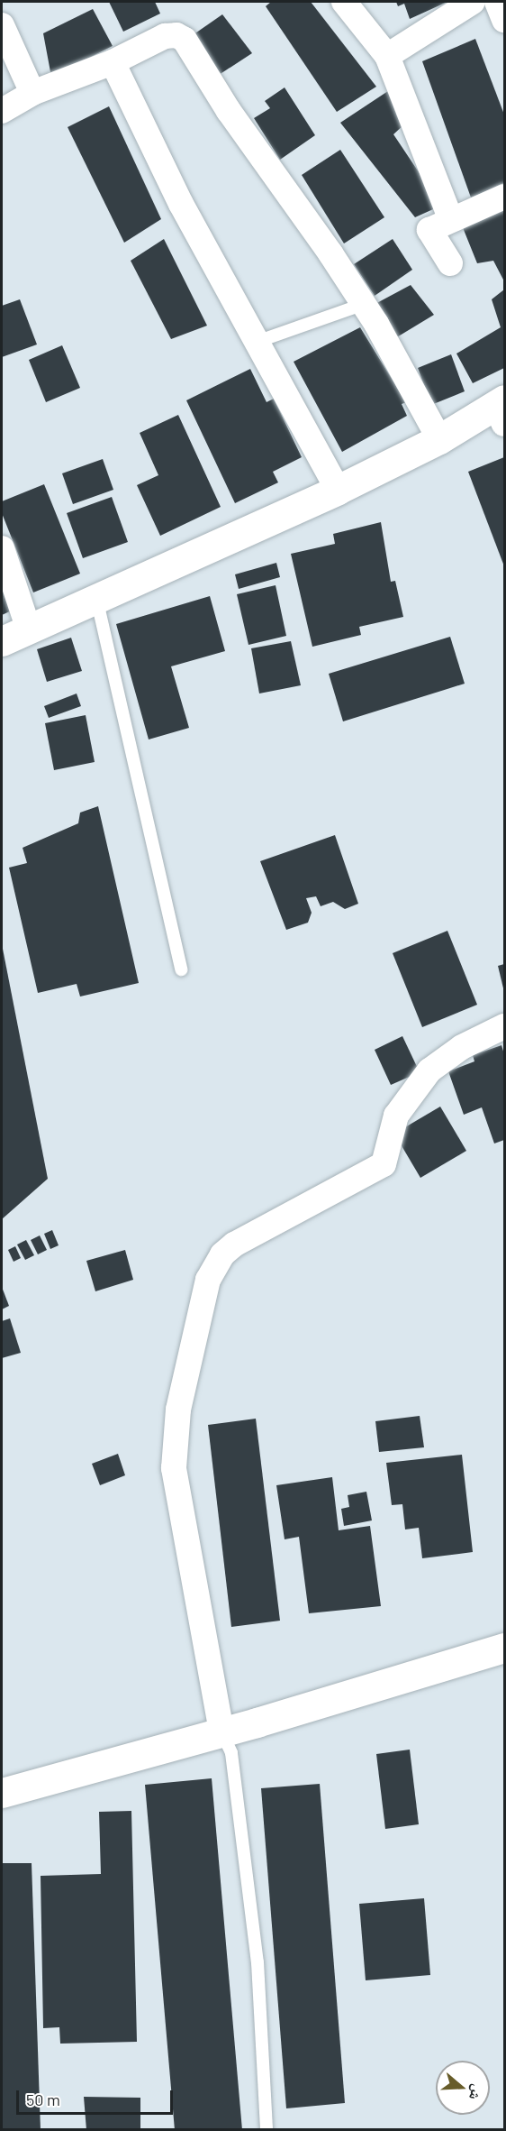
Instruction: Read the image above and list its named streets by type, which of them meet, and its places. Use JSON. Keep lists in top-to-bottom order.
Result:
{
  "scale_bar": "50 m",
  "north": "right"
}
